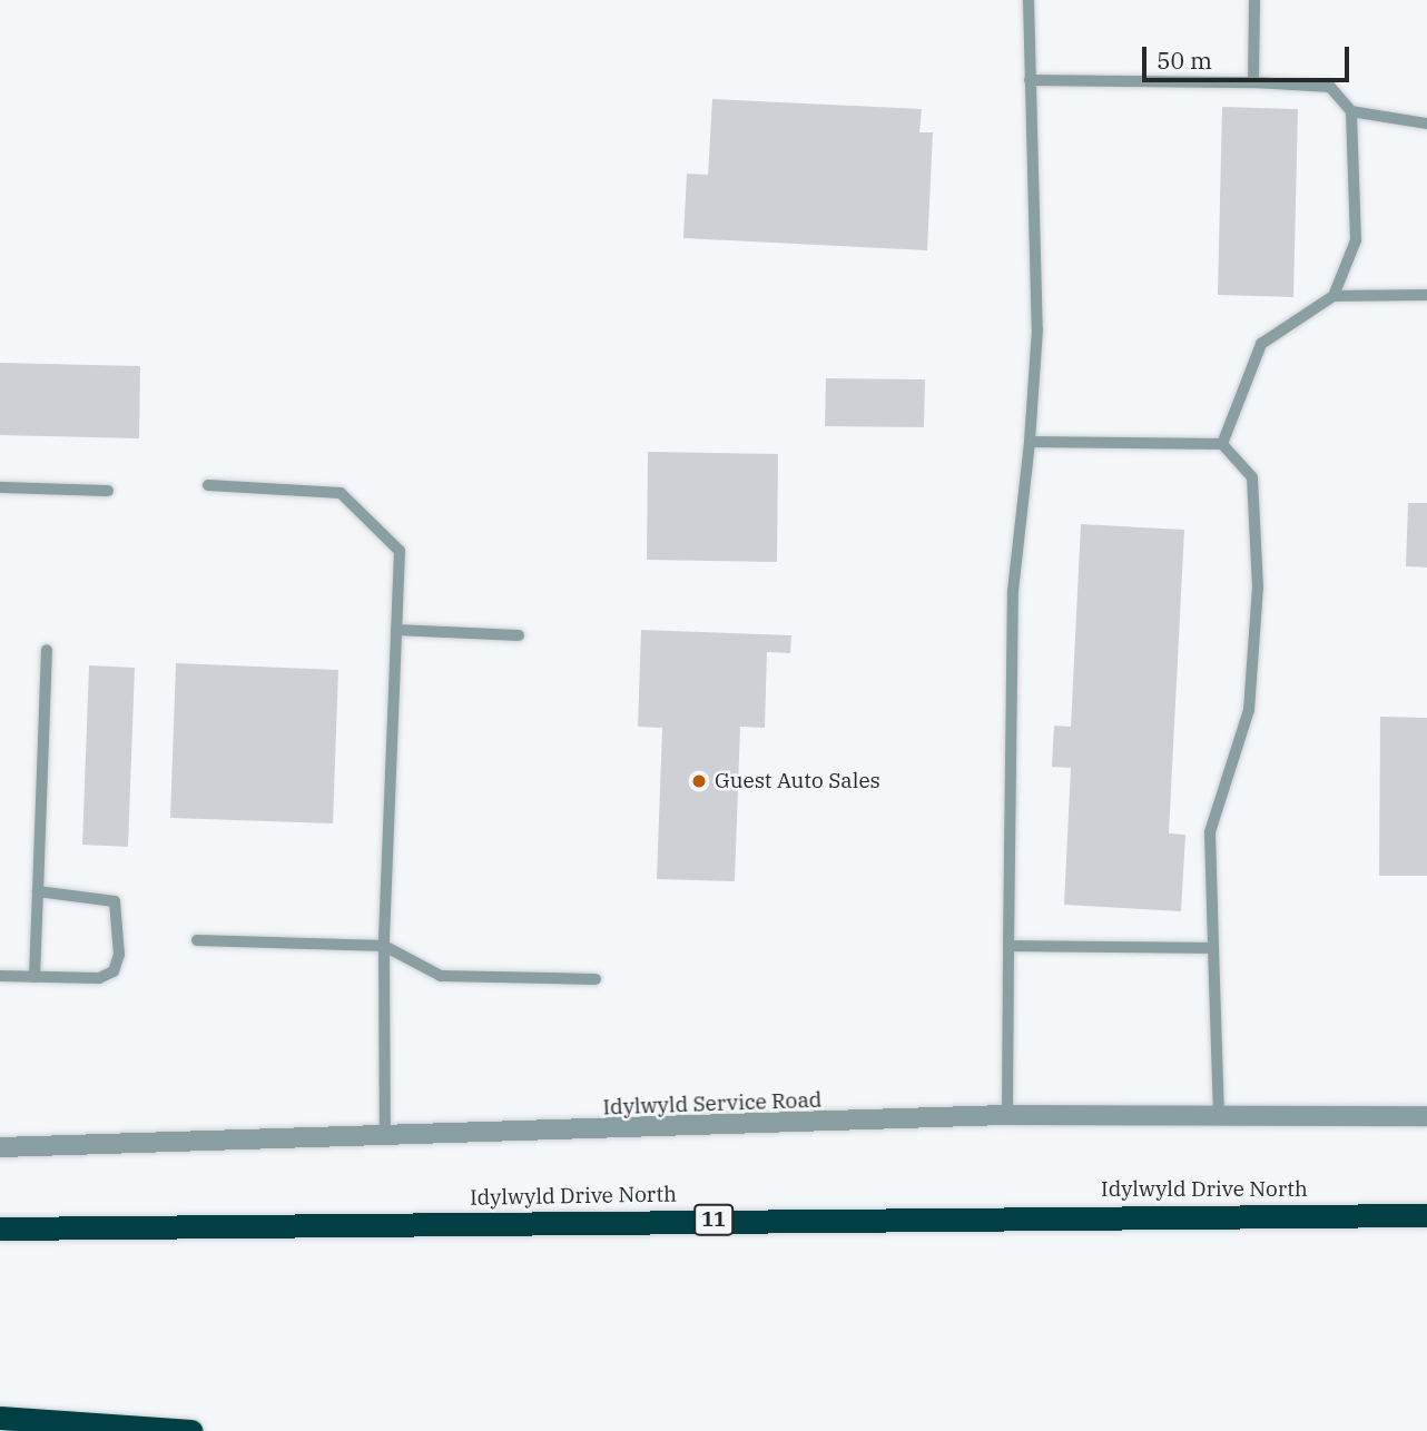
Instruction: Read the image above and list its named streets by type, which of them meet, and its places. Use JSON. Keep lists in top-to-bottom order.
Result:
{
  "streets": {
    "highway": ["Idylwyld Drive North", "11"],
    "street": ["Idylwyld Service Road"]
  },
  "places": ["Guest Auto Sales"],
  "scale_bar": "50 m"
}
